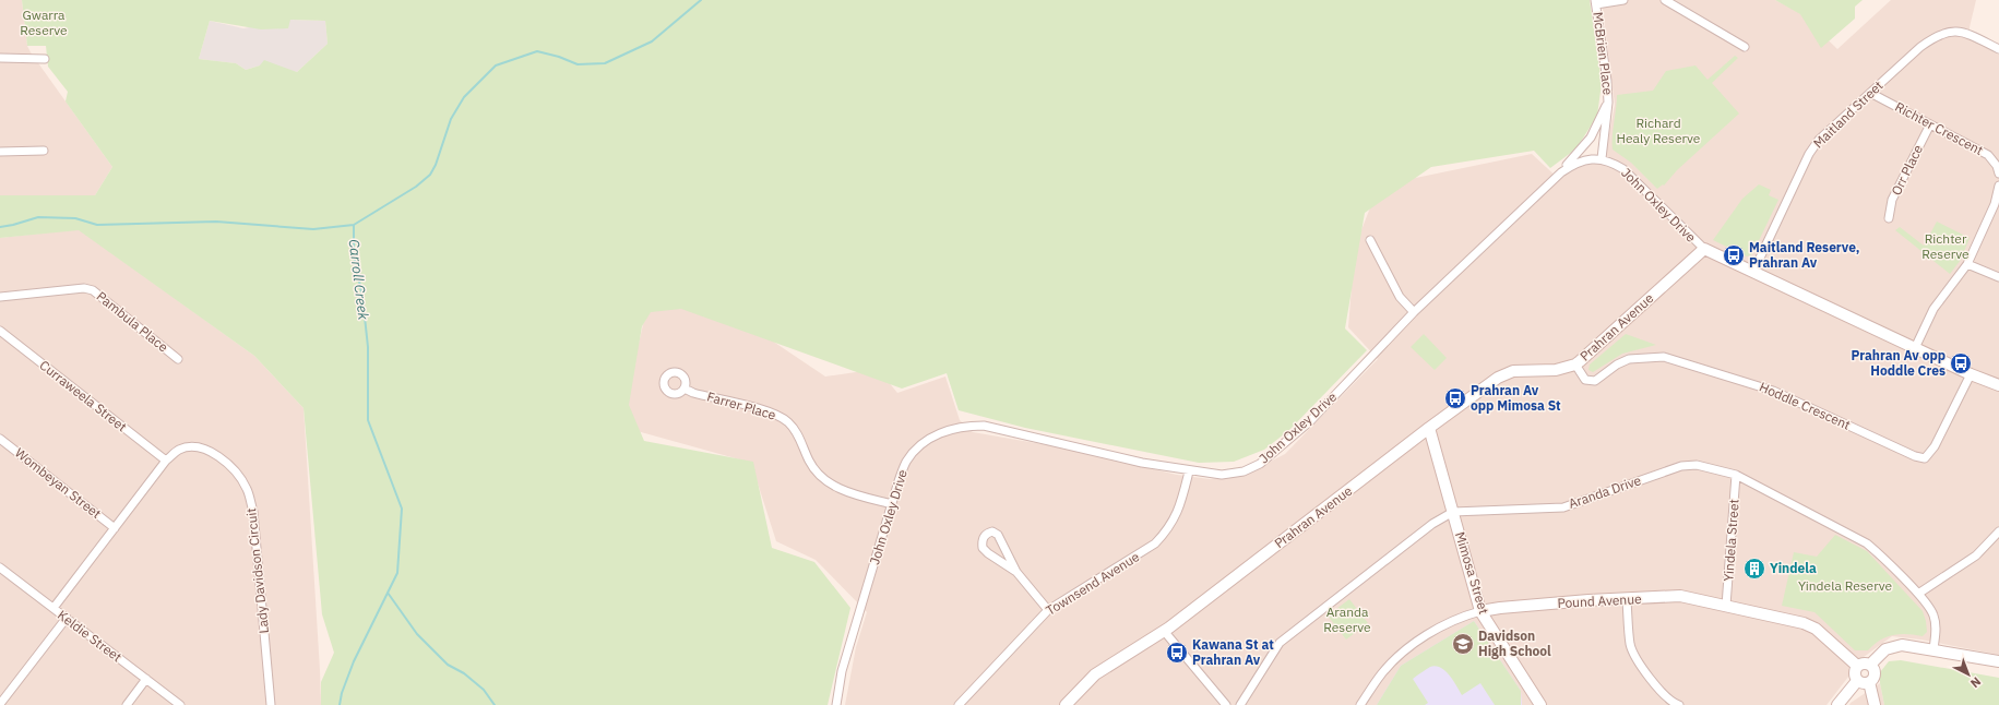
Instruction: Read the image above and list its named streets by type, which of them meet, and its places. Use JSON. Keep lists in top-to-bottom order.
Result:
{
  "streets": {
    "street": [
      "McBrien Place",
      "Maitland Street",
      "Richter Crescent",
      "Orr Place",
      "John Oxley Drive",
      "Pambula Place",
      "Prahran Avenue",
      "Curraweela Street",
      "Farrer Place",
      "Hoddle Crescent",
      "Wombeyan Street",
      "Aranda Drive",
      "Yindela Street",
      "Lady Davidson Circuit",
      "Mimosa Street",
      "Townsend Avenue",
      "Pound Avenue",
      "Keldie Street"
    ]
  },
  "crossings": [
    ["McBrien Place", "John Oxley Drive"],
    ["Maitland Street", "Richter Crescent"],
    ["Richter Crescent", "Orr Place"],
    ["John Oxley Drive", "Prahran Avenue"],
    ["John Oxley Drive", "Farrer Place"],
    ["John Oxley Drive", "Townsend Avenue"],
    ["Prahran Avenue", "Hoddle Crescent"],
    ["Prahran Avenue", "Mimosa Street"],
    ["Curraweela Street", "Lady Davidson Circuit"],
    ["Wombeyan Street", "Lady Davidson Circuit"],
    ["Aranda Drive", "Yindela Street"],
    ["Aranda Drive", "Mimosa Street"],
    ["Yindela Street", "Pound Avenue"],
    ["Lady Davidson Circuit", "Keldie Street"],
    ["Mimosa Street", "Pound Avenue"]
  ],
  "water": ["Carroll Creek"],
  "parks": [
    "Gwarra Reserve",
    "Richard Healy Reserve",
    "Richter Reserve",
    "Yindela Reserve",
    "Aranda Reserve"
  ],
  "places": {
    "bus stop": [
      "Maitland Reserve, Prahran Av",
      "Prahran Av opp Hoddle Cres",
      "Prahran Av opp Mimosa St",
      "Kawana St at Prahran Av"
    ],
    "building": ["Yindela"],
    "school or university": ["Davidson High School"]
  },
  "north": "bottom right"
}
